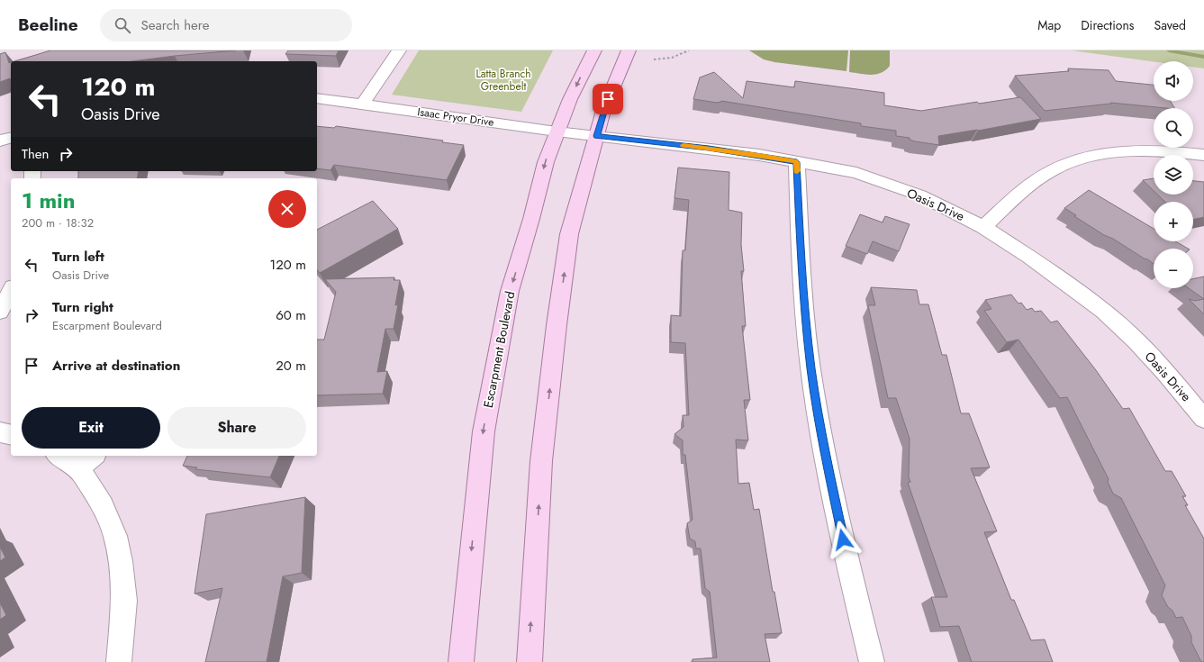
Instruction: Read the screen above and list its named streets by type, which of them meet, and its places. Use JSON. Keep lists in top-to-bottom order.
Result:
{
  "streets": {
    "main road": ["Escarpment Boulevard"],
    "street": ["Isaac Pryor Drive", "Oasis Drive"]
  },
  "crossings": [
    ["Isaac Pryor Drive", "Oasis Drive"],
    ["Isaac Pryor Drive", "Escarpment Boulevard"]
  ],
  "parks": ["Latta Branch Greenbelt"],
  "page": {
    "header": "Beeline",
    "search": "Search here",
    "nav": ["Map", "Directions", "Saved"],
    "map_buttons": ["+", "−"],
    "turn": ["120 m", "Oasis Drive"],
    "then": "Then",
    "heading": ["1 min", "200 m · 18:32"],
    "list": [
      {
        "name": "Turn left",
        "note": "Oasis Drive",
        "value": "120 m"
      },
      {
        "name": "Turn right",
        "note": "Escarpment Boulevard",
        "value": "60 m"
      },
      {
        "name": "Arrive at destination",
        "value": "20 m"
      }
    ],
    "buttons": ["Exit", "Share"]
  }
}
